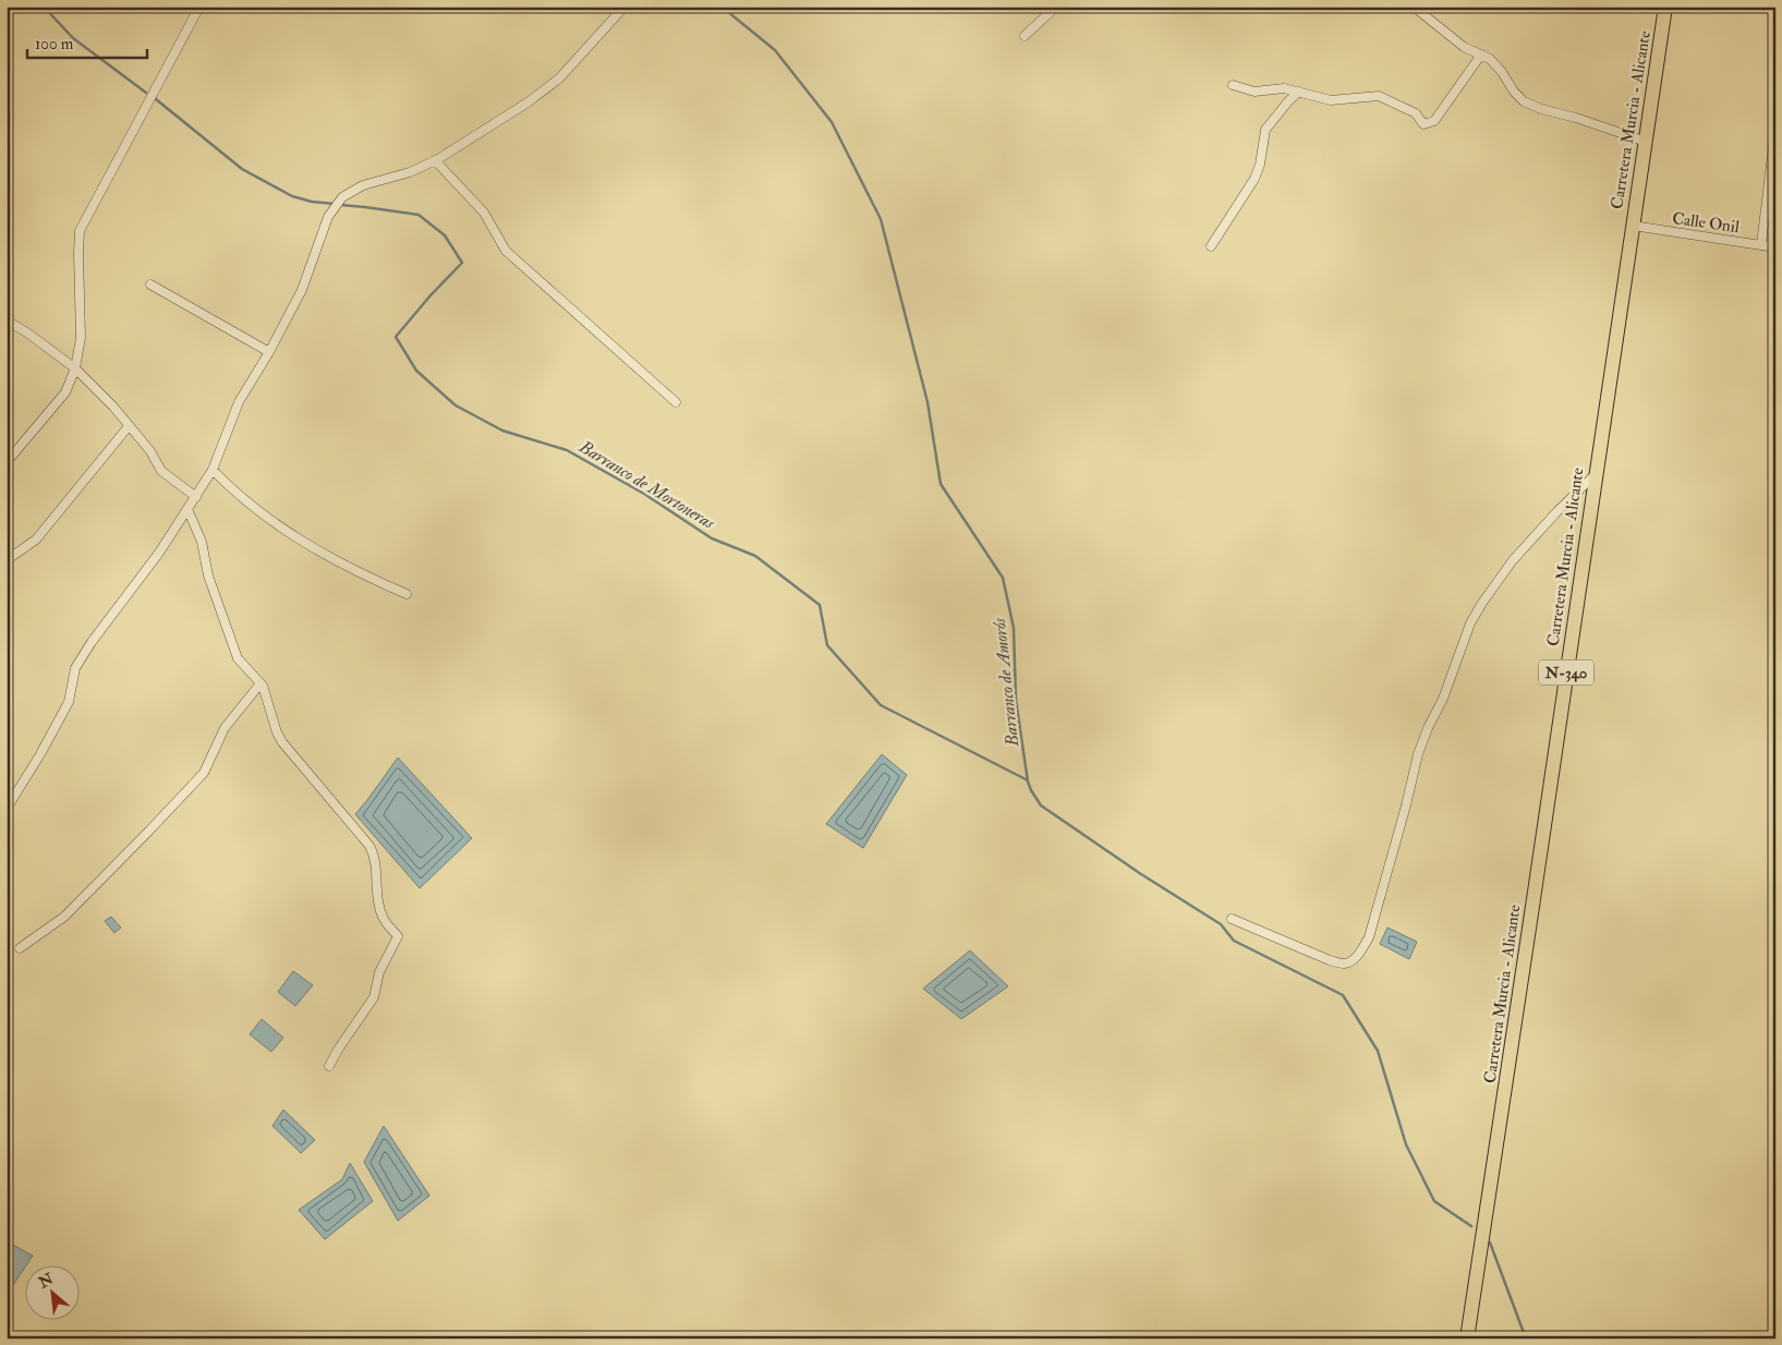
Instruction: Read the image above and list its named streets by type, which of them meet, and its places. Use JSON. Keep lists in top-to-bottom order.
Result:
{
  "streets": {
    "highway": ["Carretera Murcia - Alicante", "N-340"],
    "street": ["Calle Onil"]
  },
  "crossings": [
    ["Carretera Murcia - Alicante", "Calle Onil"]
  ],
  "water": ["Barranco de Mortoneras", "Barranco de Amorós"],
  "scale_bar": "100 m",
  "north": "top left"
}
